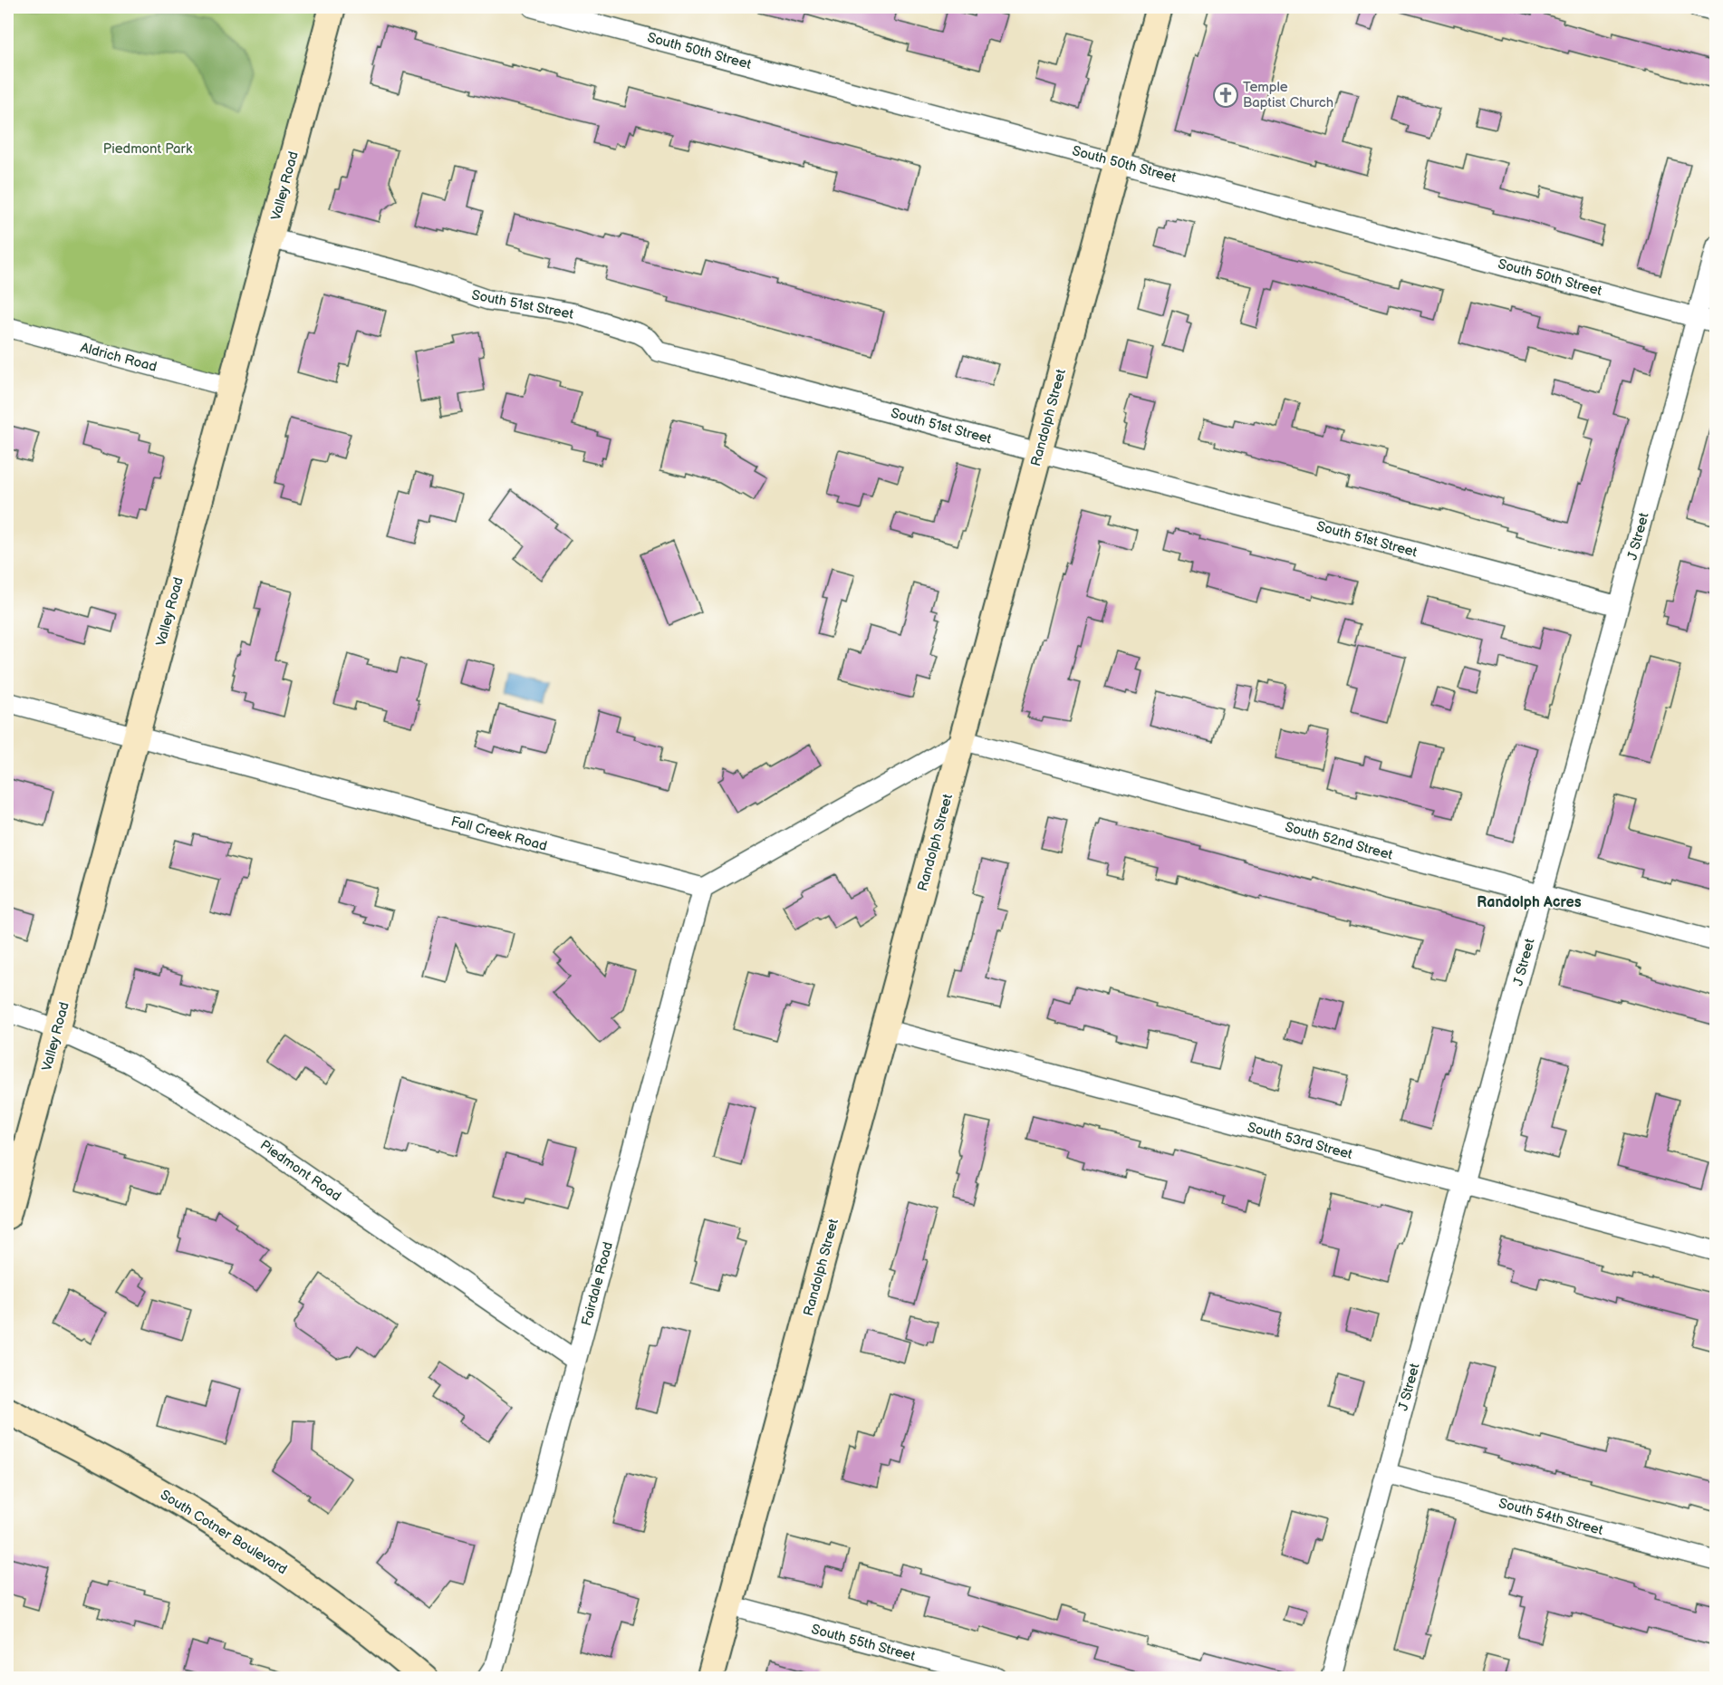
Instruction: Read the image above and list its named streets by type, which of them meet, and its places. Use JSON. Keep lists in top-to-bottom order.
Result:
{
  "streets": {
    "main road": ["Valley Road", "Randolph Street", "South Cotner Boulevard"],
    "street": [
      "South 50th Street",
      "South 51st Street",
      "Aldrich Road",
      "J Street",
      "Fall Creek Road",
      "South 52nd Street",
      "South 53rd Street",
      "Piedmont Road",
      "Fairdale Road",
      "South 54th Street",
      "South 55th Street"
    ]
  },
  "crossings": [
    ["South 50th Street", "Randolph Street"],
    ["South 50th Street", "J Street"],
    ["Valley Road", "South 51st Street"],
    ["Valley Road", "Aldrich Road"],
    ["Valley Road", "Fall Creek Road"],
    ["Valley Road", "Piedmont Road"],
    ["South 51st Street", "Randolph Street"],
    ["South 51st Street", "J Street"],
    ["Randolph Street", "South 52nd Street"],
    ["Randolph Street", "South 53rd Street"],
    ["Randolph Street", "South 55th Street"],
    ["J Street", "South 52nd Street"],
    ["J Street", "South 53rd Street"],
    ["J Street", "South 54th Street"],
    ["Fall Creek Road", "Fairdale Road"],
    ["Piedmont Road", "Fairdale Road"]
  ],
  "districts": ["Randolph Acres"],
  "parks": ["Piedmont Park"],
  "places": {
    "church": ["Temple Baptist Church"]
  }
}
